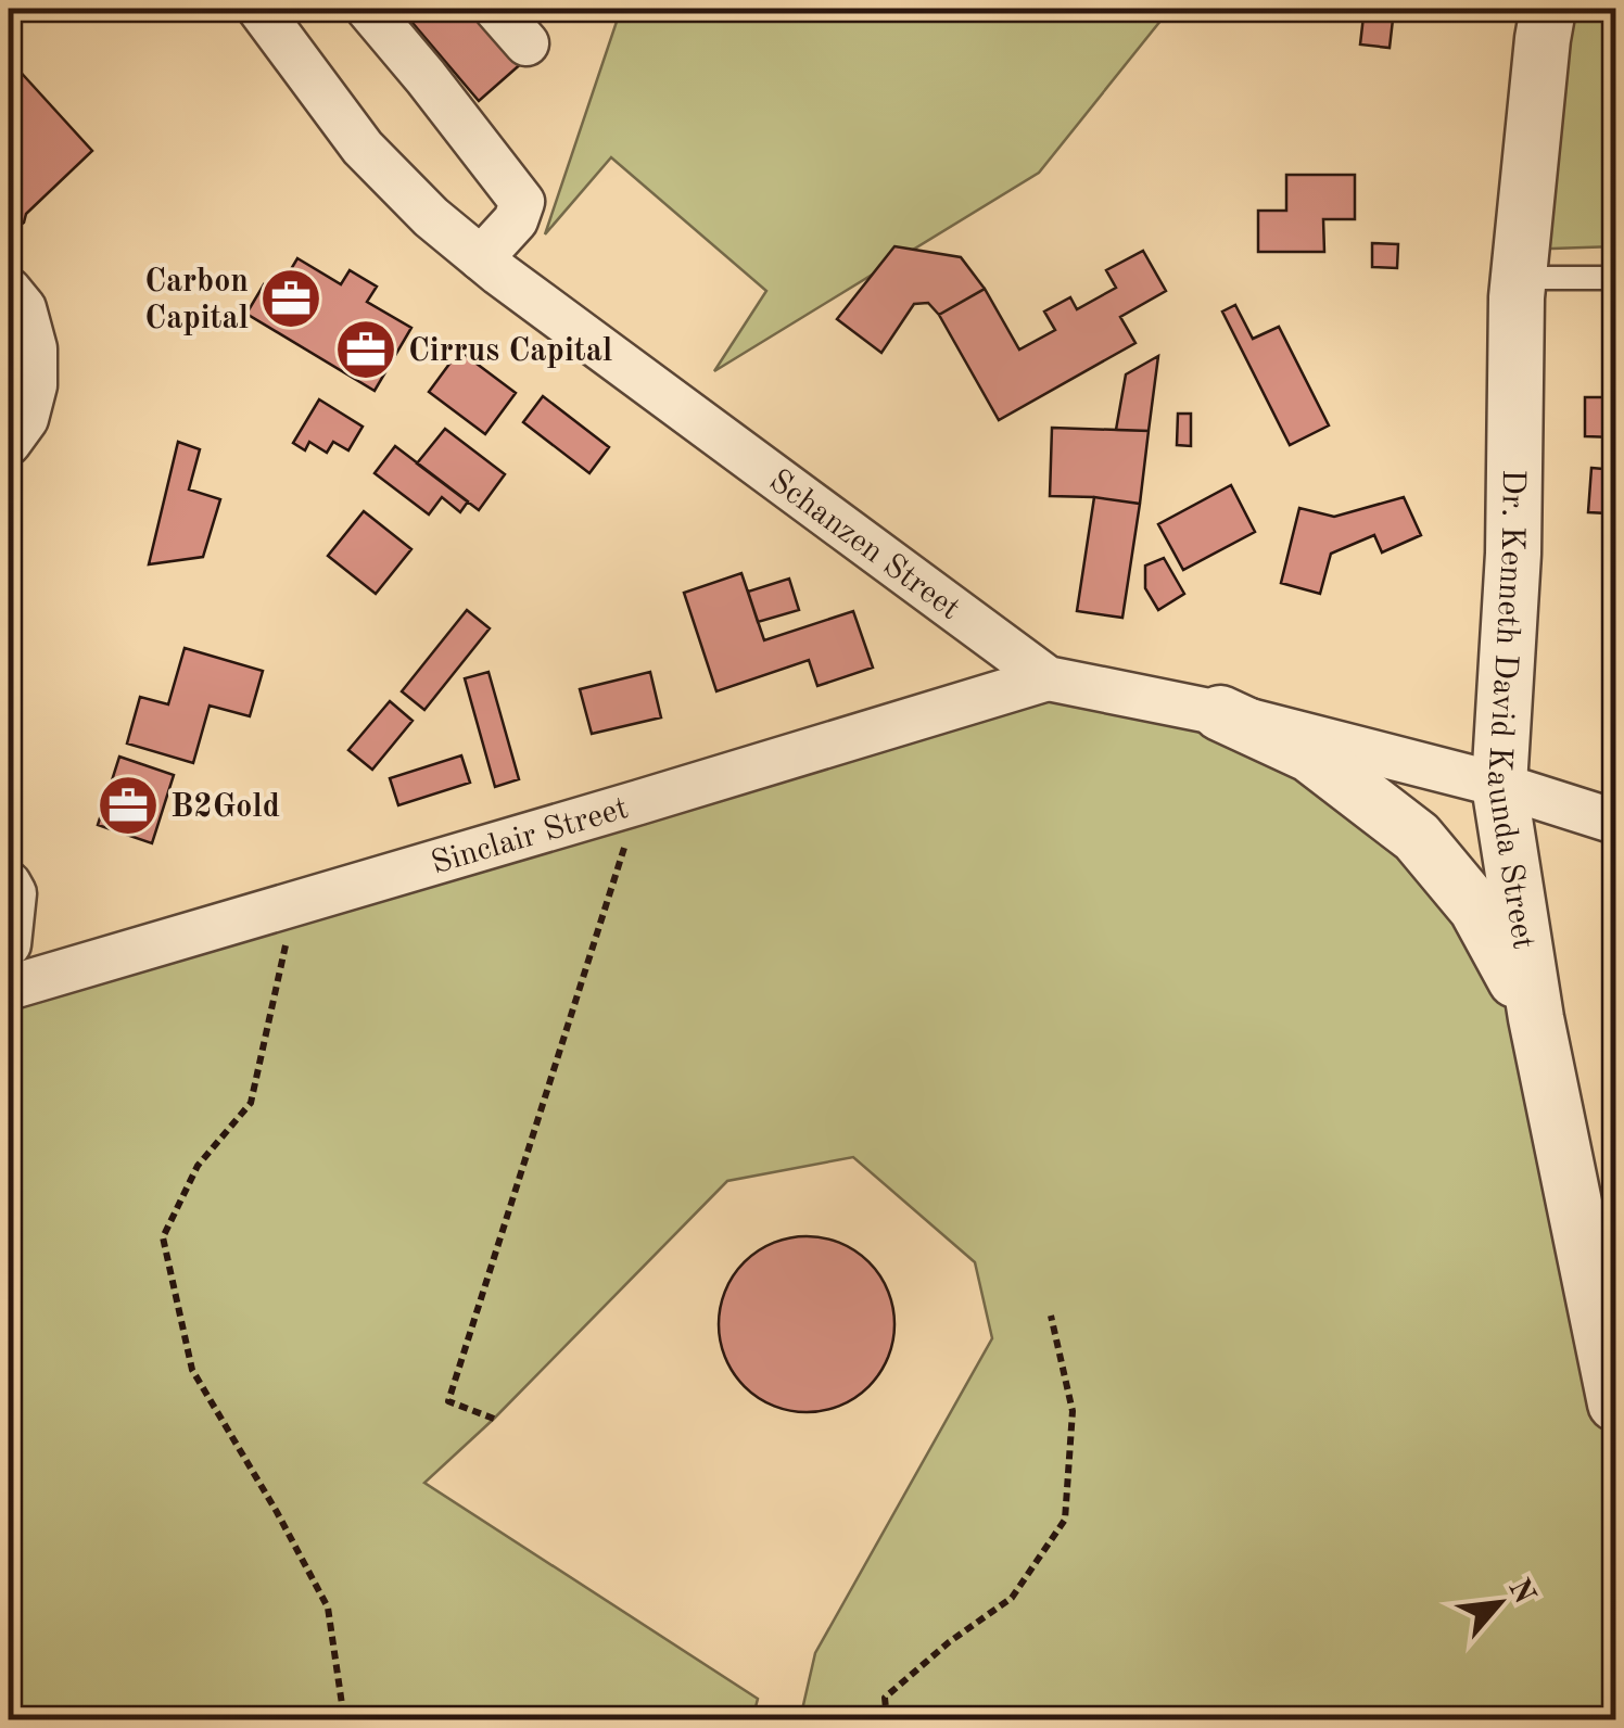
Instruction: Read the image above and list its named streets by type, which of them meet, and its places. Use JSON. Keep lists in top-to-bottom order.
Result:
{
  "streets": {
    "street": ["Schanzen Street", "Dr. Kenneth David Kaunda Street", "Sinclair Street"]
  },
  "crossings": [
    ["Schanzen Street", "Dr. Kenneth David Kaunda Street"],
    ["Schanzen Street", "Sinclair Street"]
  ],
  "places": {
    "office": ["Carbon Capital", "Cirrus Capital", "B2Gold"]
  },
  "north": "top right"
}
